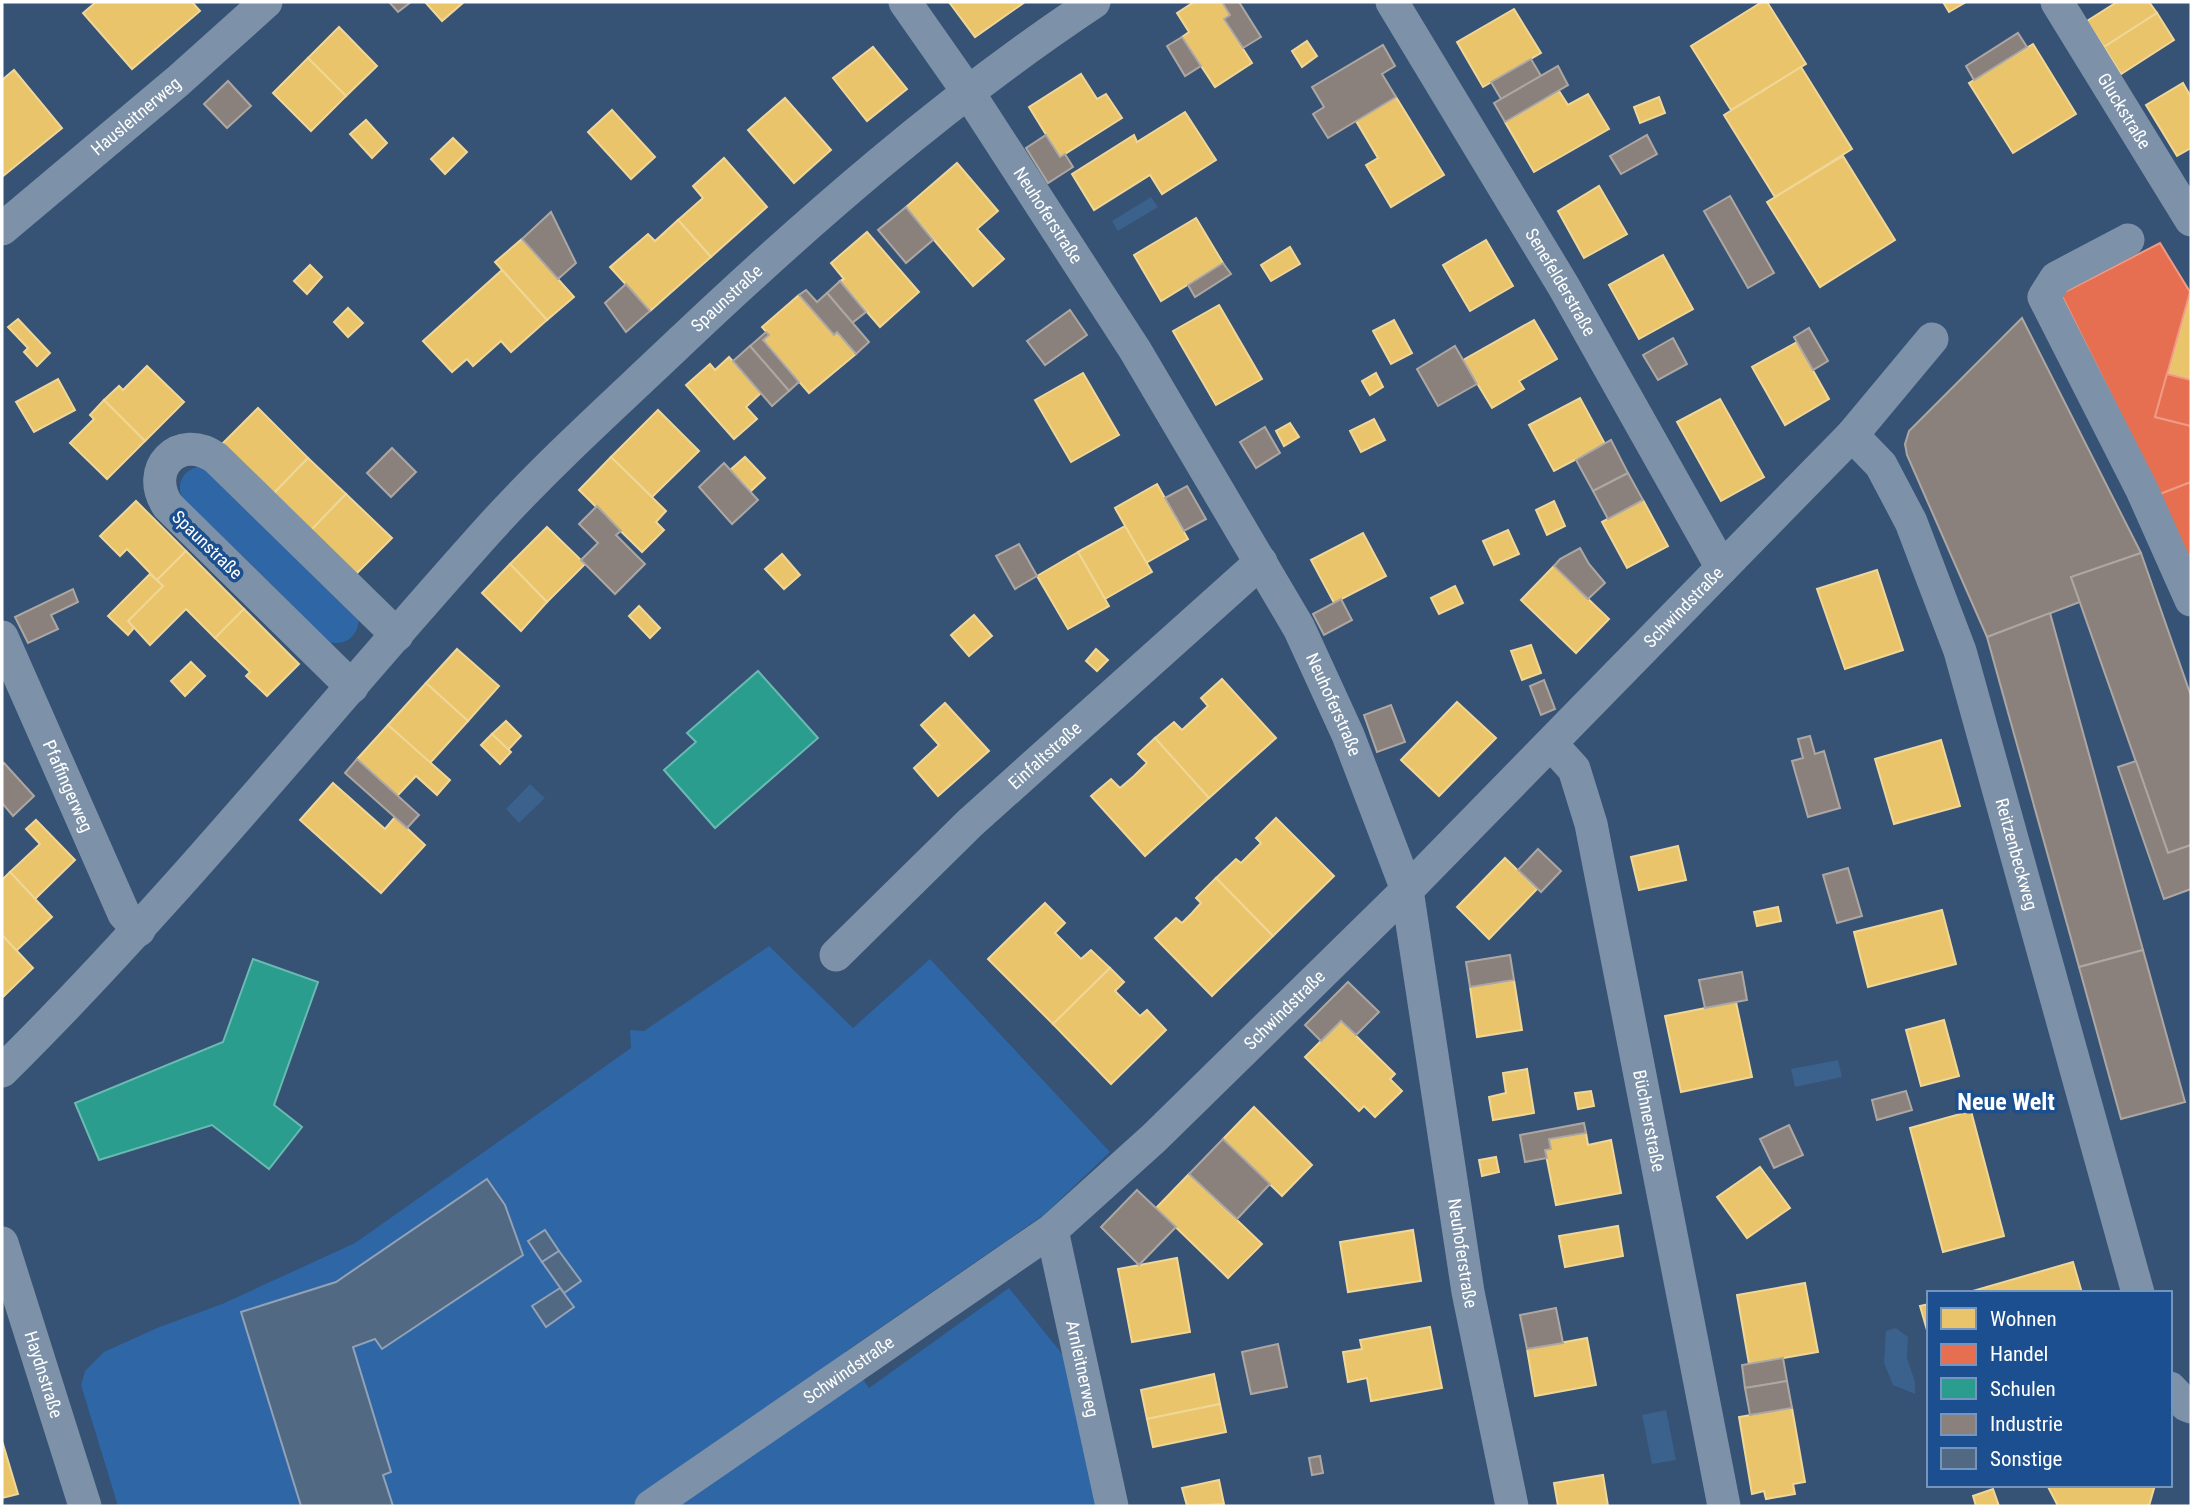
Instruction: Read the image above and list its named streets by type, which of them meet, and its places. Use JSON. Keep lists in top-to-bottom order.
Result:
{
  "streets": {
    "street": [
      "Gluckstraße",
      "Hausleitnerweg",
      "Neuhoferstraße",
      "Senefelderstraße",
      "Spaunstraße",
      "Schwindstraße",
      "Einfaltstraße",
      "Pfaffingerweg",
      "Reitzenbeckweg",
      "Büchnerstraße",
      "Arnleitnerweg",
      "Haydnstraße"
    ]
  },
  "crossings": [
    ["Neuhoferstraße", "Spaunstraße"],
    ["Neuhoferstraße", "Schwindstraße"],
    ["Neuhoferstraße", "Einfaltstraße"],
    ["Senefelderstraße", "Schwindstraße"],
    ["Spaunstraße", "Pfaffingerweg"],
    ["Schwindstraße", "Reitzenbeckweg"],
    ["Schwindstraße", "Büchnerstraße"],
    ["Schwindstraße", "Arnleitnerweg"]
  ],
  "districts": ["Neue Welt"],
  "legend": [
    "Wohnen",
    "Handel",
    "Schulen",
    "Industrie",
    "Sonstige"
  ]
}
